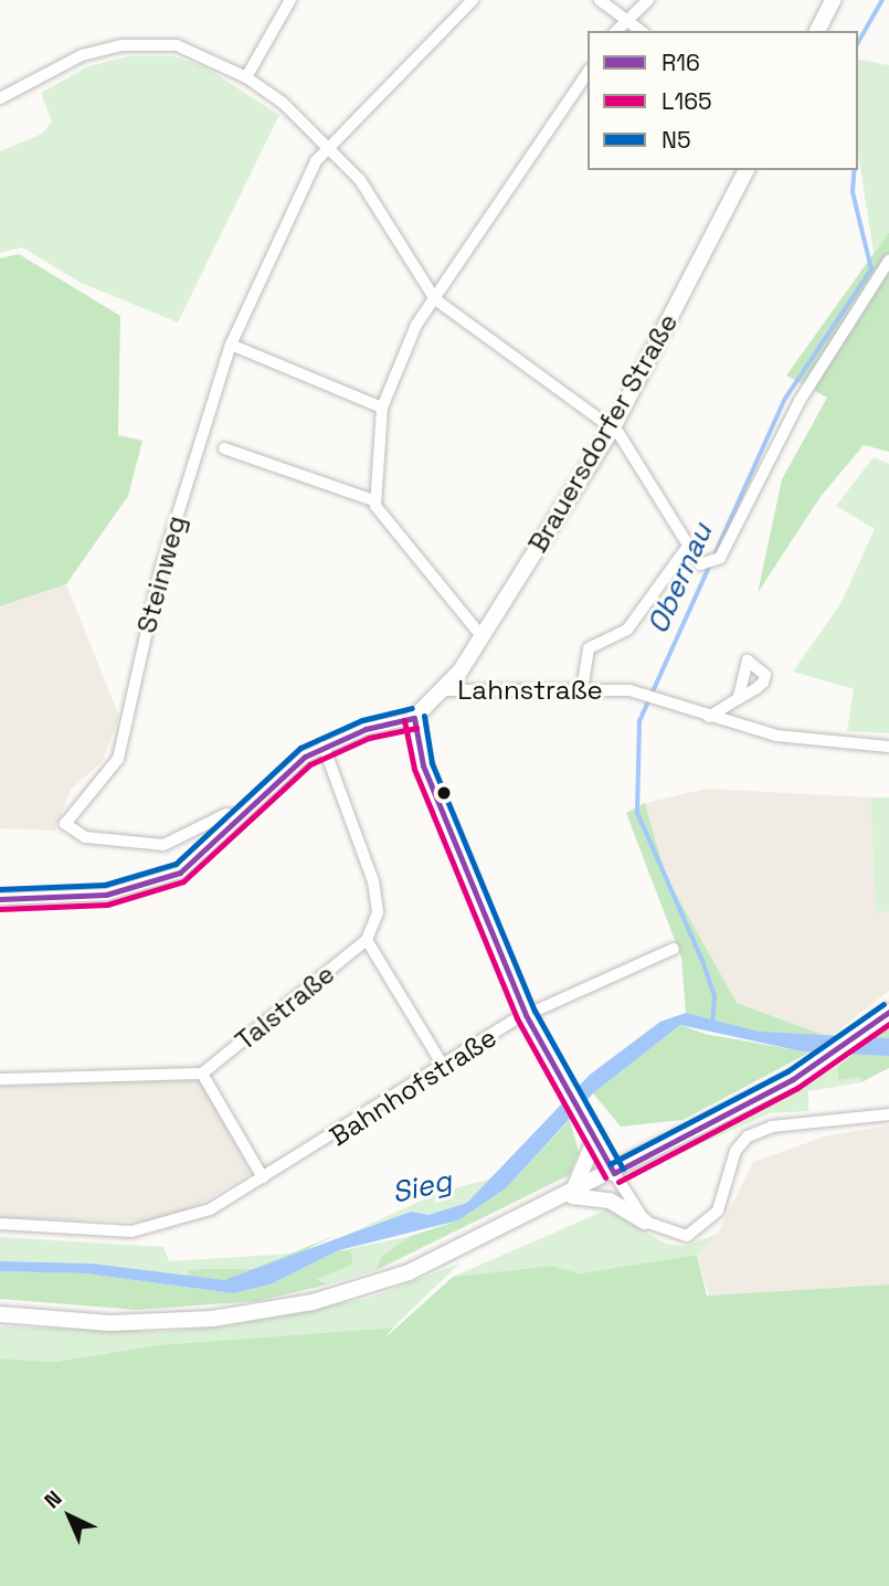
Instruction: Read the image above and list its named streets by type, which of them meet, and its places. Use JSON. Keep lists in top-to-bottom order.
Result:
{
  "streets": {
    "street": [
      "Brauersdorfer Straße",
      "Steinweg",
      "Lahnstraße",
      "Talstraße",
      "Bahnhofstraße"
    ]
  },
  "crossings": [
    ["Brauersdorfer Straße", "Lahnstraße"],
    ["Steinweg", "Lahnstraße"],
    ["Lahnstraße", "Bahnhofstraße"]
  ],
  "water": ["Obernau", "Sieg"],
  "lines": ["transit line N5", "transit line R16", "transit line L165"],
  "legend": ["R16", "L165", "N5"],
  "north": "top left"
}
